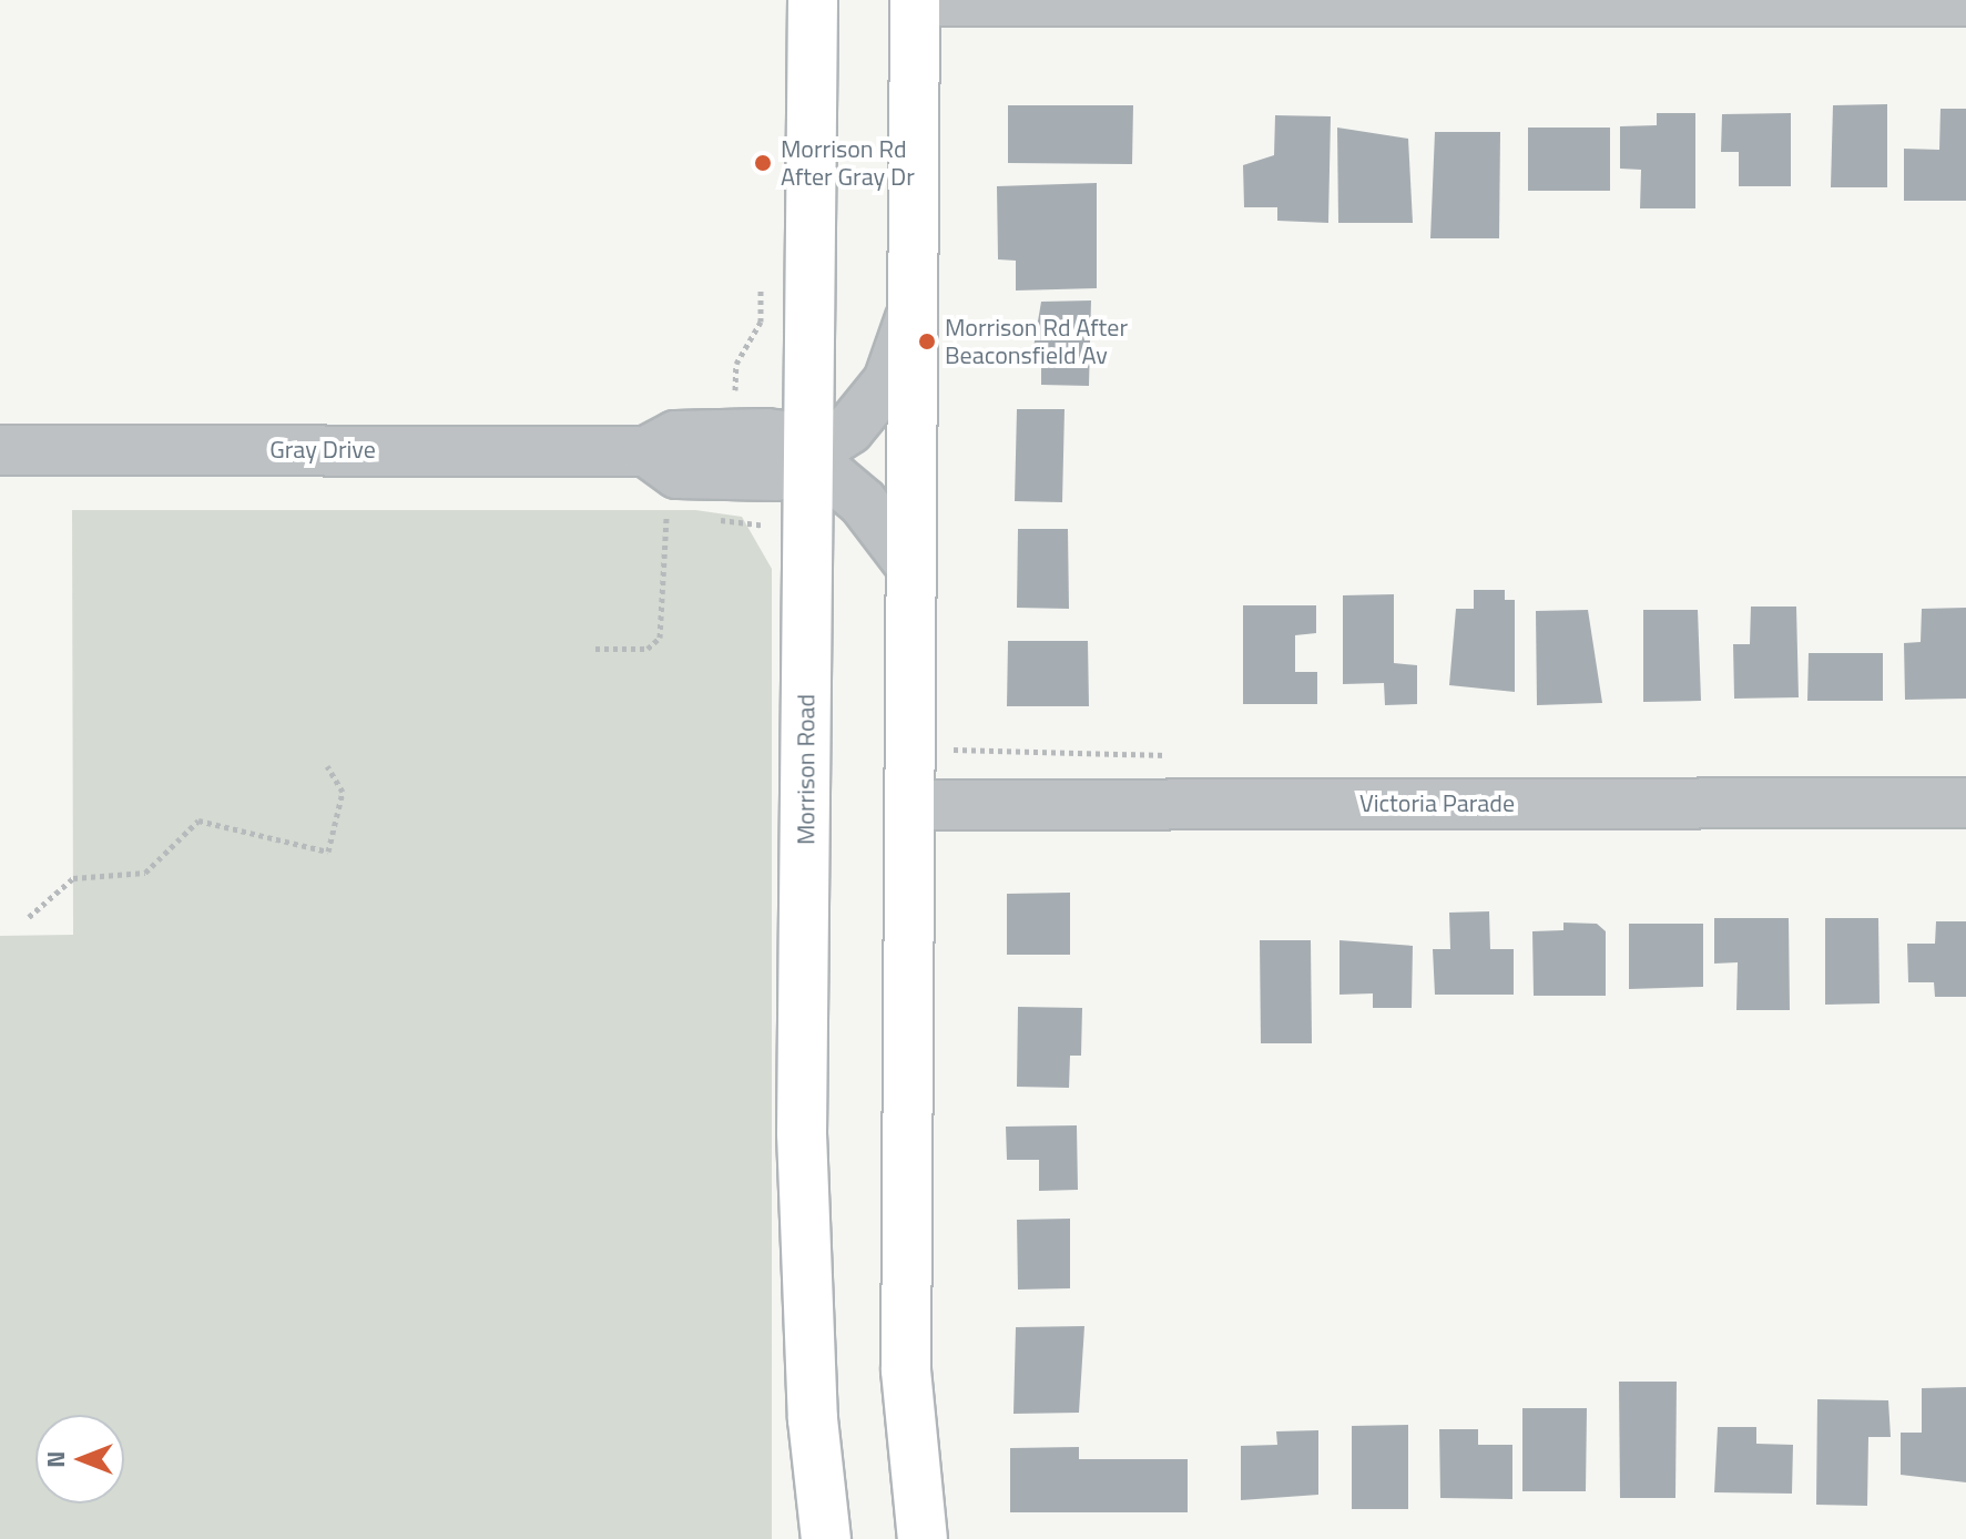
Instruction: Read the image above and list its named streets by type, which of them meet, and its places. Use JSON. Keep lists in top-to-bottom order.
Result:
{
  "streets": {
    "main road": ["Morrison Road"],
    "street": ["Gray Drive", "Victoria Parade"]
  },
  "crossings": [
    ["Gray Drive", "Morrison Road"]
  ],
  "places": ["Morrison Rd After Gray Dr", "Morrison Rd After Beaconsfield Av"],
  "north": "left"
}
